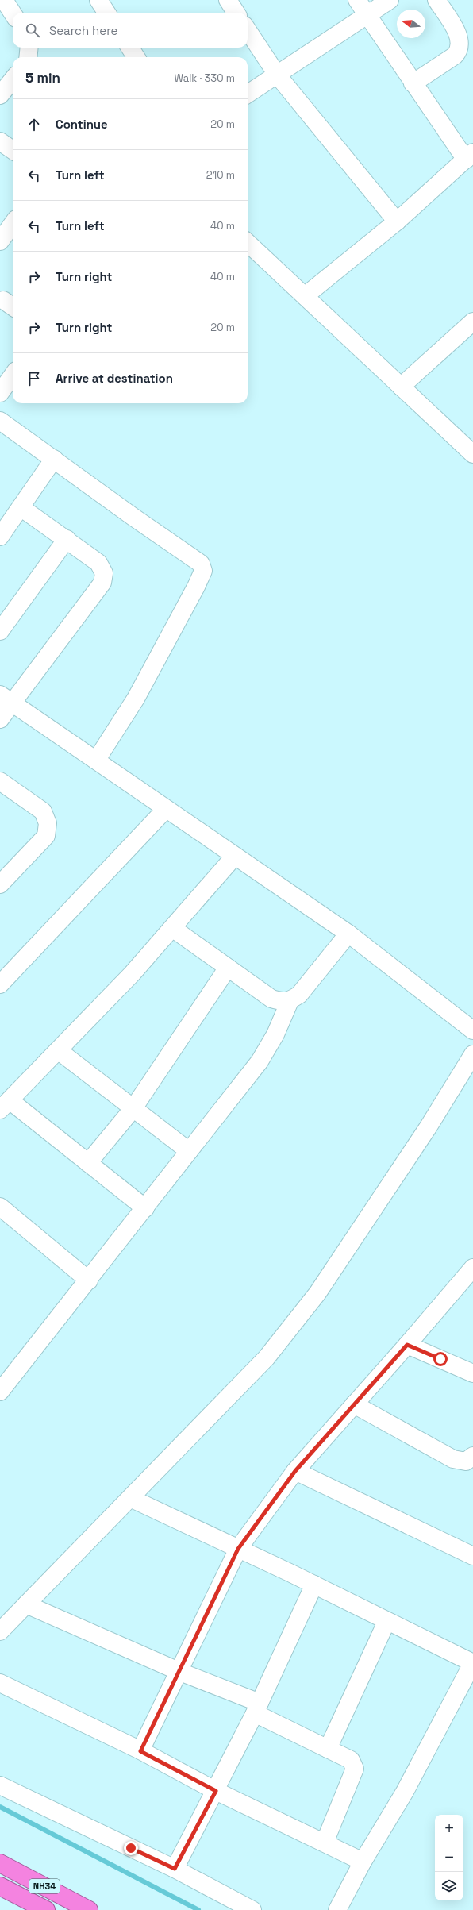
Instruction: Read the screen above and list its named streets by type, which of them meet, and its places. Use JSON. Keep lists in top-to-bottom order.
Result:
{
  "streets": {
    "highway": ["NH34"]
  },
  "north": "left",
  "page": {
    "search": "Search here",
    "heading": ["5 min", "Walk · 330 m"],
    "list": [
      ["Continue", "20 m"],
      ["Turn left", "210 m"],
      ["Turn left", "40 m"],
      ["Turn right", "40 m"],
      ["Turn right", "20 m"],
      "Arrive at destination"
    ],
    "map_buttons": ["+", "−"]
  }
}
